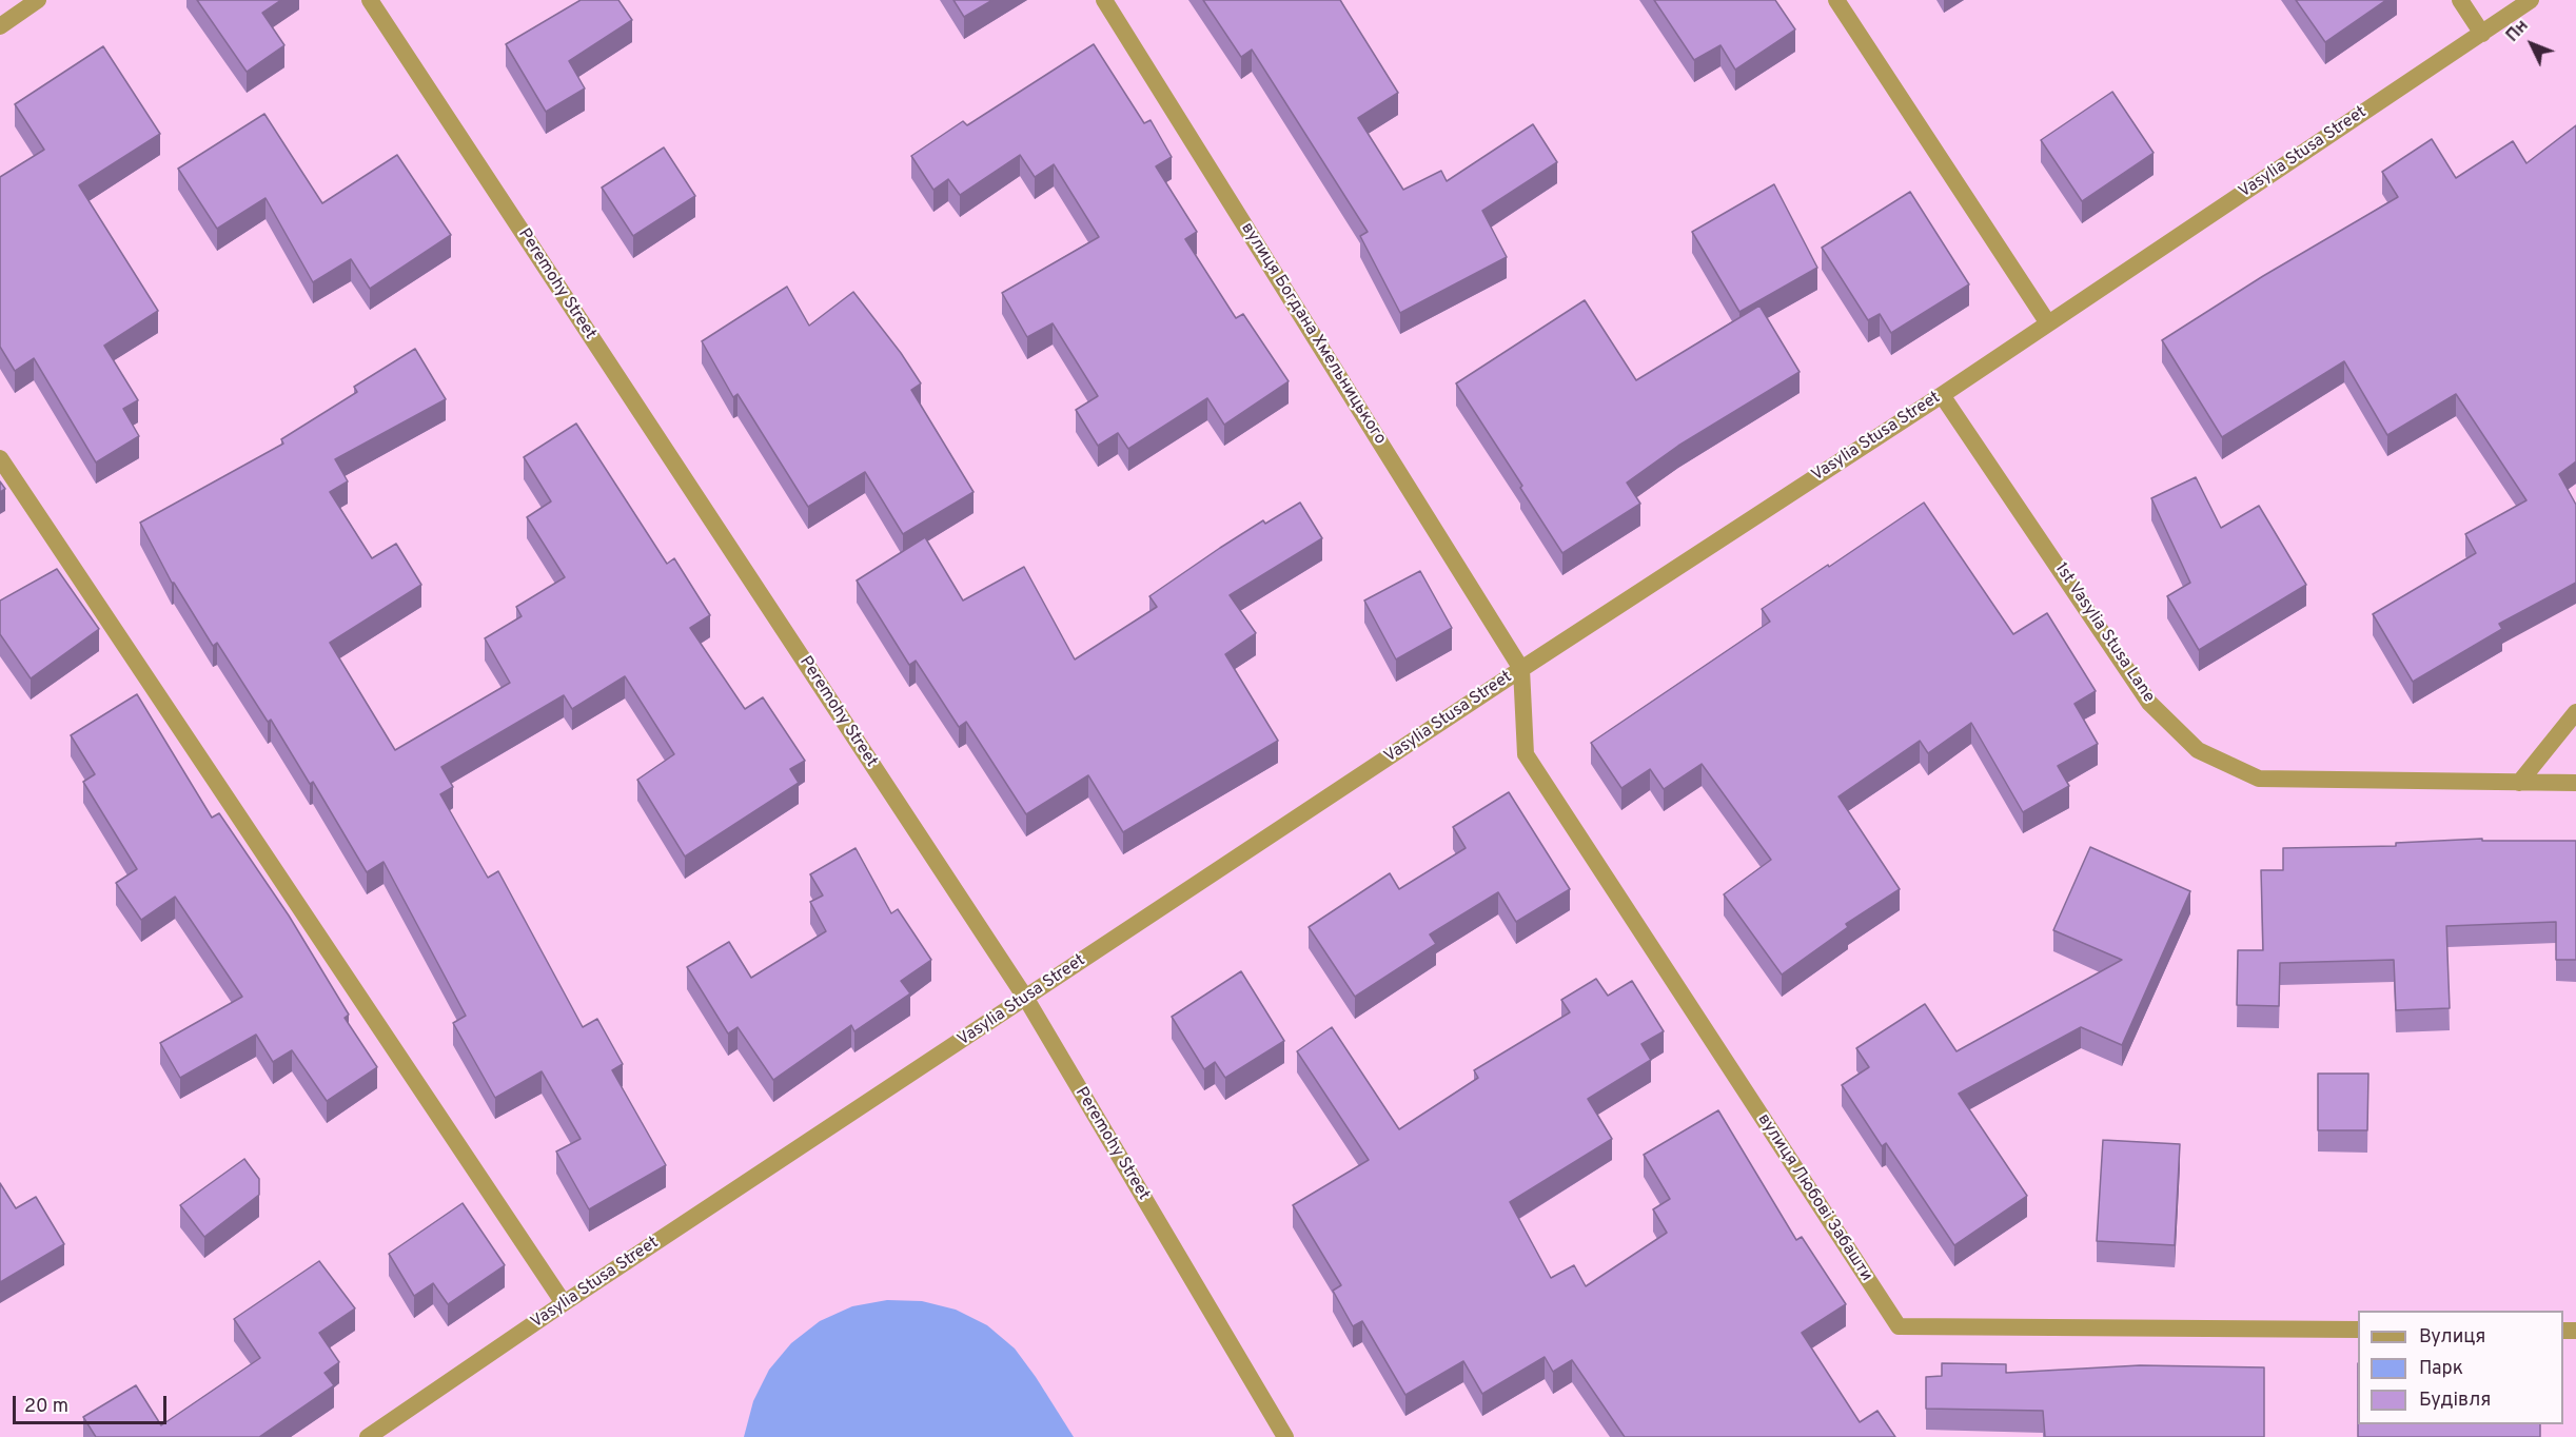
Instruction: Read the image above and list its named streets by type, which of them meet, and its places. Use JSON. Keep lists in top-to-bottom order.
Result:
{
  "streets": {
    "street": [
      "Vasylia Stusa Street",
      "Peremohy Street",
      "вулиця Богдана Хмельницького",
      "1st Vasylia Stusa Lane",
      "вулиця Любові Забашти"
    ]
  },
  "crossings": [
    ["Vasylia Stusa Street", "Peremohy Street"],
    ["Vasylia Stusa Street", "вулиця Богдана Хмельницького"],
    ["Vasylia Stusa Street", "1st Vasylia Stusa Lane"],
    ["Vasylia Stusa Street", "вулиця Любові Забашти"],
    ["вулиця Богдана Хмельницького", "вулиця Любові Забашти"]
  ],
  "legend": ["Вулиця", "Парк", "Будівля"],
  "scale_bar": "20 m",
  "north": "top left"
}
